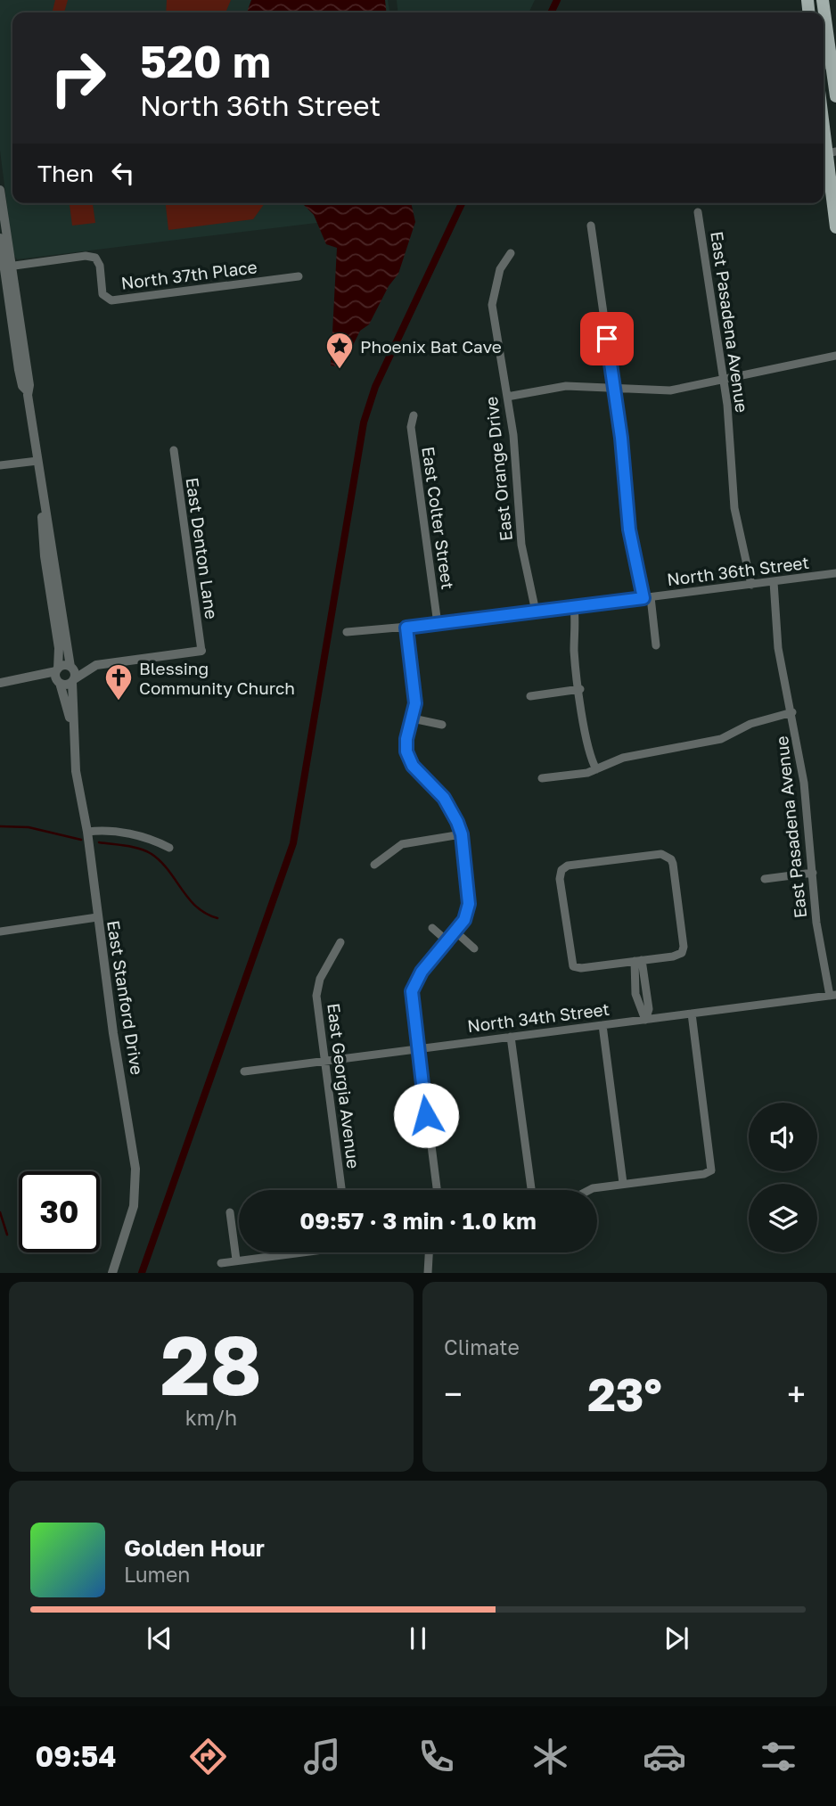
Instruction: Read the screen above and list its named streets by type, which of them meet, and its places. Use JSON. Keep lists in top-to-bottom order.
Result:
{
  "streets": {
    "street": [
      "North 37th Place",
      "East Pasadena Avenue",
      "East Orange Drive",
      "East Colter Street",
      "East Denton Lane",
      "North 36th Street",
      "East Stanford Drive",
      "North 34th Street",
      "East Georgia Avenue"
    ]
  },
  "crossings": [
    ["North 37th Place", "East Stanford Drive"],
    ["East Pasadena Avenue", "North 36th Street"],
    ["East Pasadena Avenue", "North 34th Street"],
    ["East Orange Drive", "North 36th Street"],
    ["East Colter Street", "North 36th Street"],
    ["North 34th Street", "East Georgia Avenue"]
  ],
  "places": {
    "place": ["Phoenix Bat Cave"],
    "church": ["Blessing Community Church"]
  },
  "page": {
    "turn": ["520 m", "North 36th Street"],
    "then": "Then",
    "limit": "30",
    "trip": "09:57 · 3 min · 1.0 km",
    "tile": [
      ["28", "km/h"],
      "Climate"
    ],
    "heat": ["−", "23°", "+"],
    "song": ["Golden Hour", "Lumen"],
    "tabs": "09:54"
  }
}
